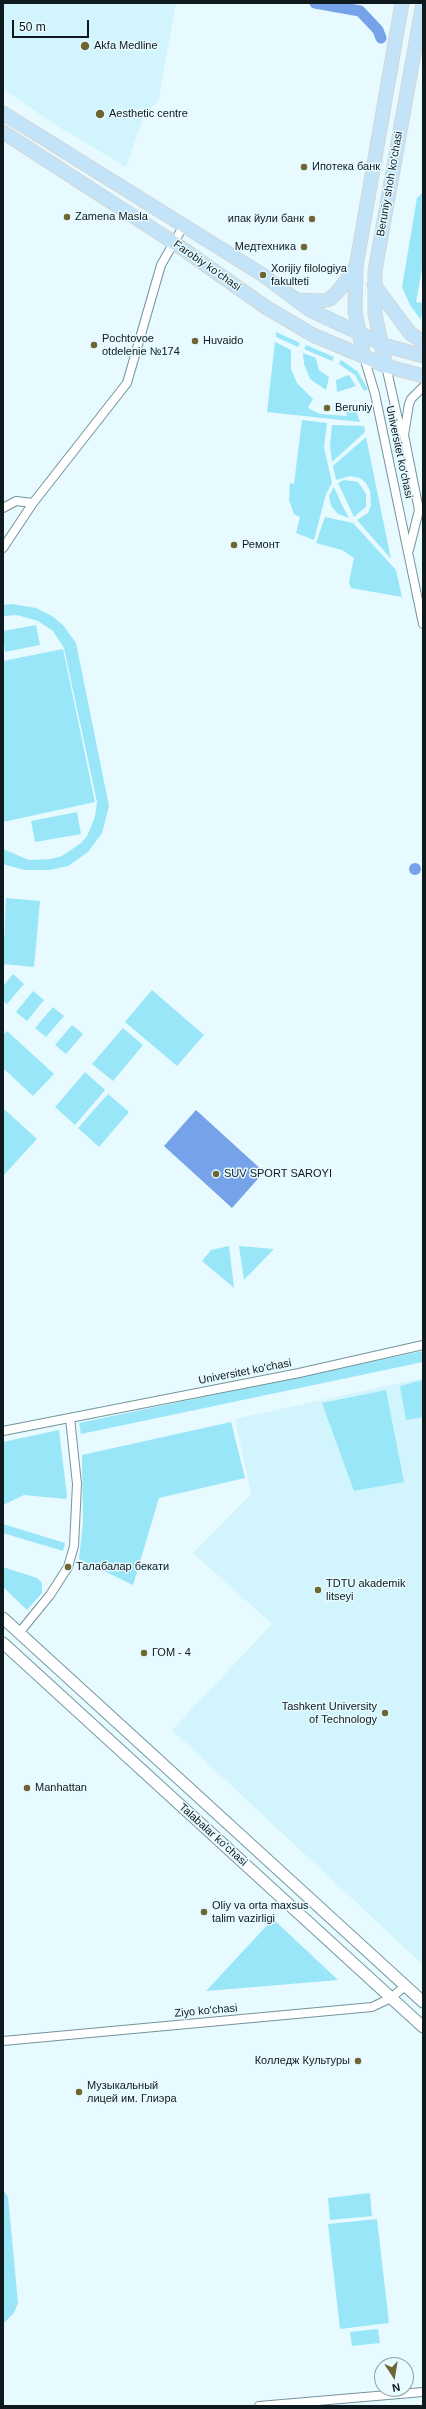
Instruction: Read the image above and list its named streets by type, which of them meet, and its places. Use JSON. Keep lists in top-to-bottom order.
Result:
{
  "streets": {
    "main road": ["Beruniy shoh ko'chasi", "Farobiy ko'chasi", "Talabalar ko'chasi"],
    "street": ["Universitet ko'chasi", "Ziyo ko'chasi"]
  },
  "crossings": [
    ["Beruniy shoh ko'chasi", "Farobiy ko'chasi"],
    ["Beruniy shoh ko'chasi", "Universitet ko'chasi"],
    ["Farobiy ko'chasi", "Universitet ko'chasi"],
    ["Talabalar ko'chasi", "Ziyo ko'chasi"]
  ],
  "places": [
    "Akfa Medline",
    "Aesthetic centre",
    "Ипотека банк",
    "Zamena Masla",
    "ипак йули банк",
    "Медтехника",
    "Xorijiy filologiya fakulteti",
    "Huvaido",
    "Pochtovoe otdelenie №174",
    "Beruniy",
    "Ремонт",
    "SUV SPORT SAROYI",
    "Талабалар бекати",
    "TDTU akademik litseyi",
    "ГОМ - 4",
    "Tashkent University of Technology",
    "Manhattan",
    "Oliy va orta maxsus talim vazirligi",
    "Колледж Культуры",
    "Музыкальный лицей им. Глиэра"
  ],
  "scale_bar": "50 m",
  "north": "bottom"
}
